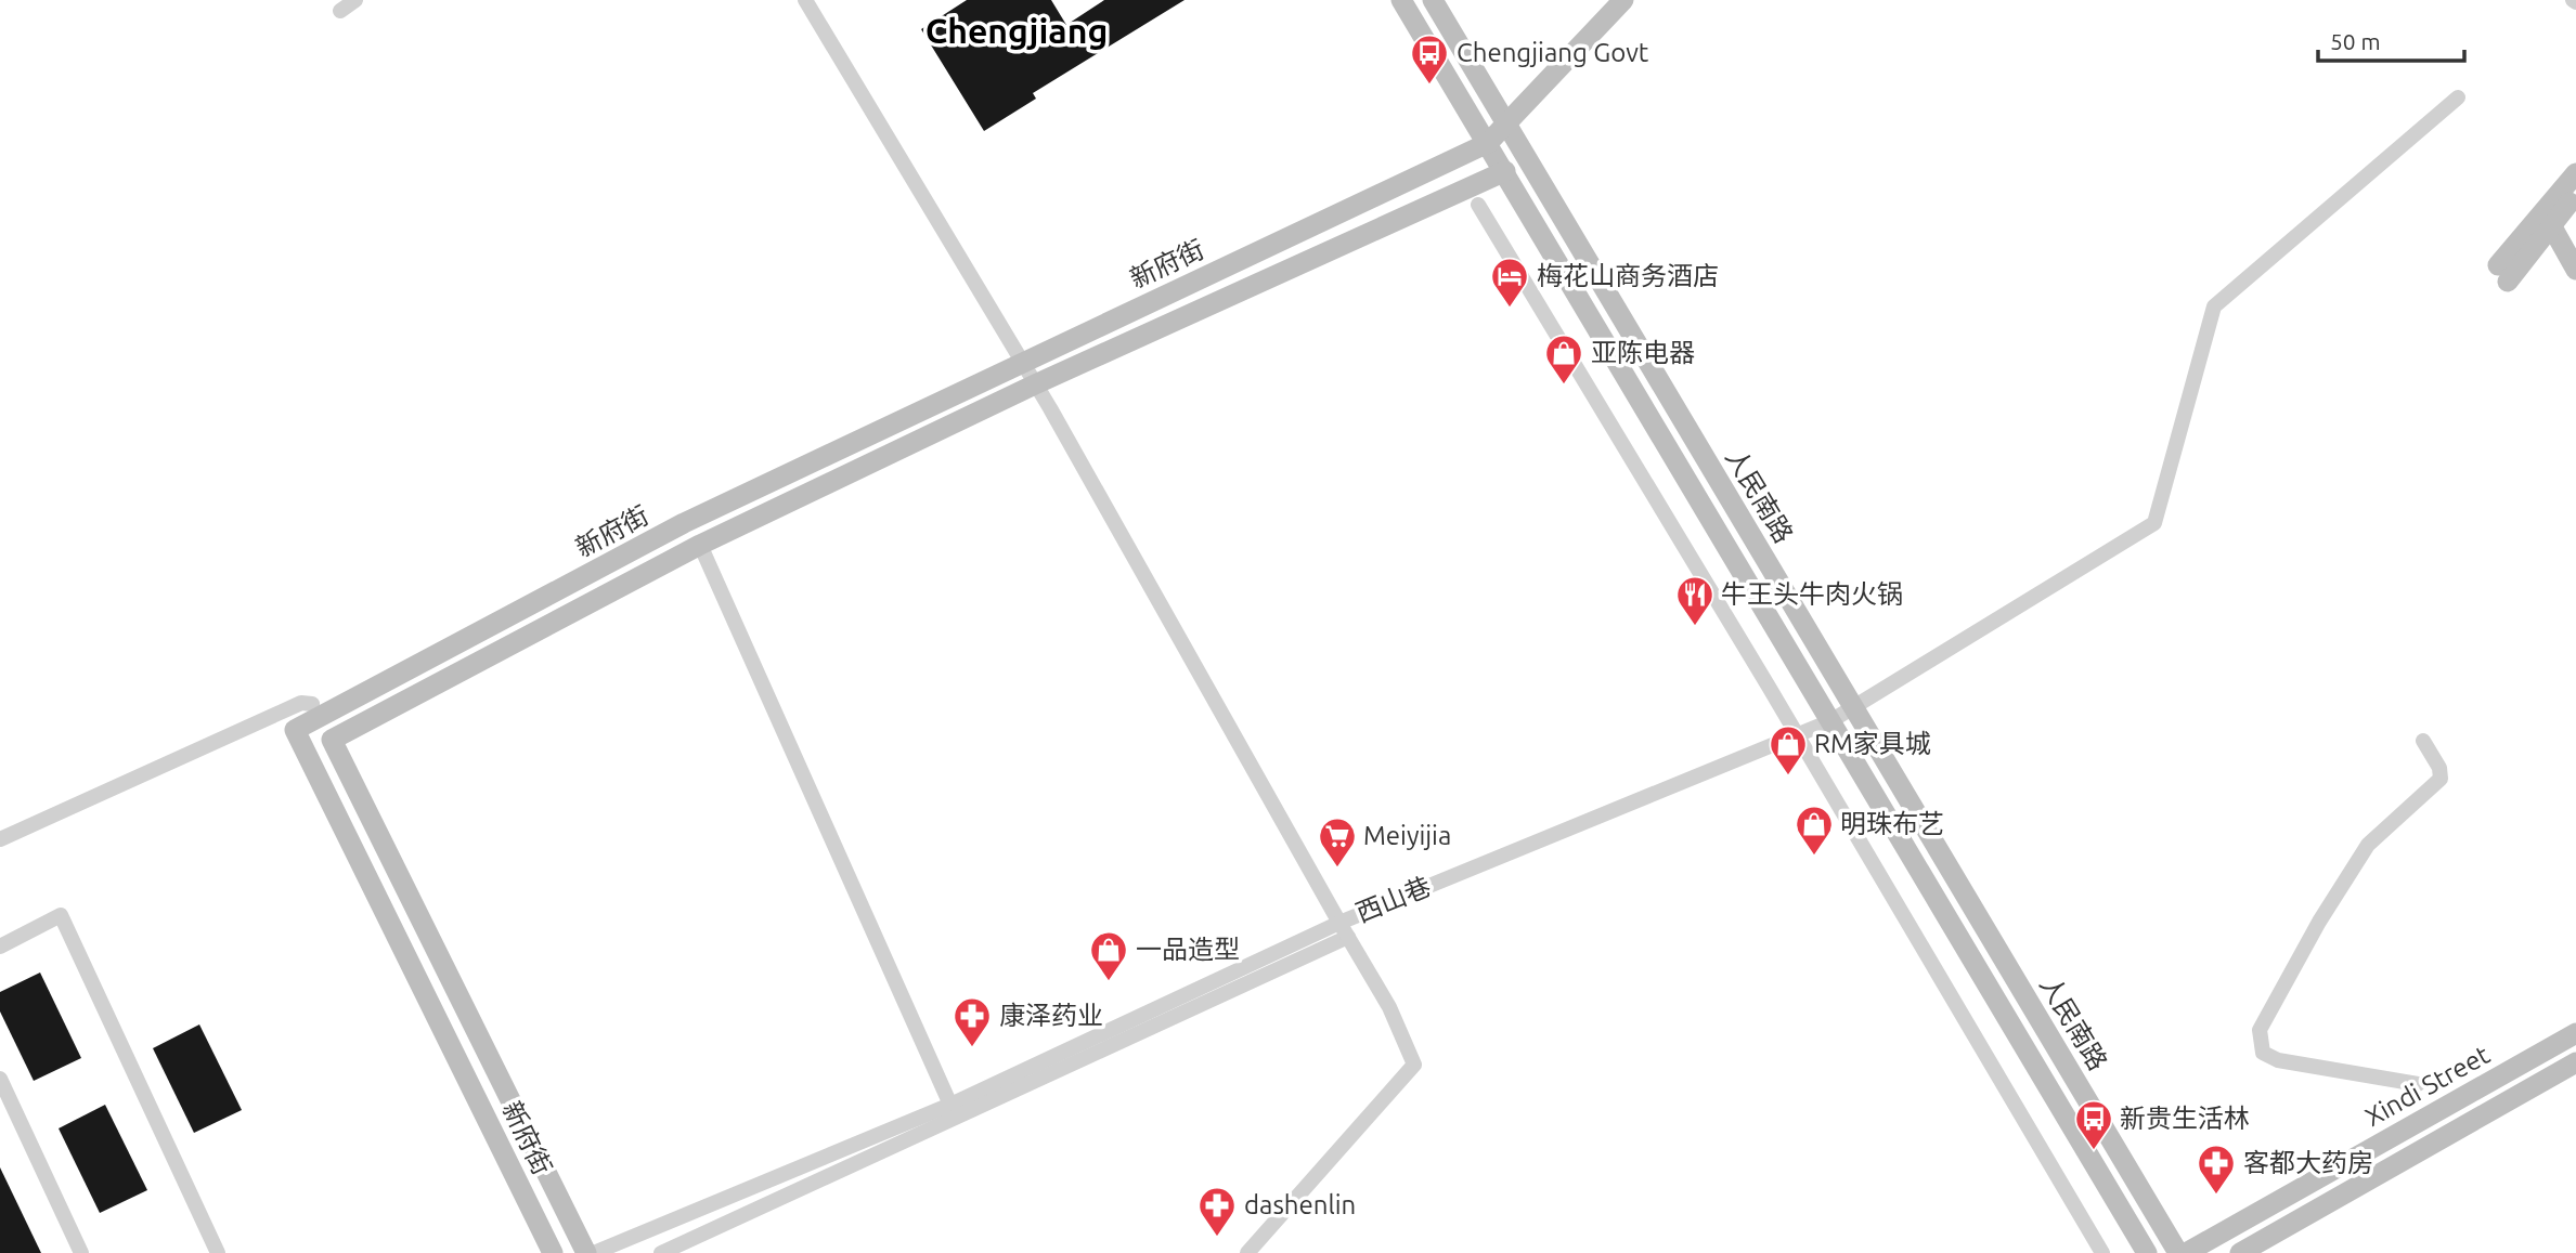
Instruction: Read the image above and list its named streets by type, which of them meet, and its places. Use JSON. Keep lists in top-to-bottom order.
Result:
{
  "streets": {
    "street": [
      "新府街",
      "人民南路",
      "西山巷",
      "Xindi Street"
    ]
  },
  "crossings": [
    ["新府街", "人民南路"],
    ["人民南路", "西山巷"]
  ],
  "districts": ["Chengjiang"],
  "places": {
    "bus stop": ["Chengjiang Govt", "新贵生活林"],
    "hotel": ["梅花山商务酒店"],
    "shop": [
      "亚陈电器",
      "RM家具城",
      "明珠布艺",
      "一品造型"
    ],
    "restaurant": ["牛王头牛肉火锅"],
    "supermarket": ["Meiyijia"],
    "pharmacy": ["康泽药业", "客都大药房", "dashenlin"]
  },
  "scale_bar": "50 m"
}
